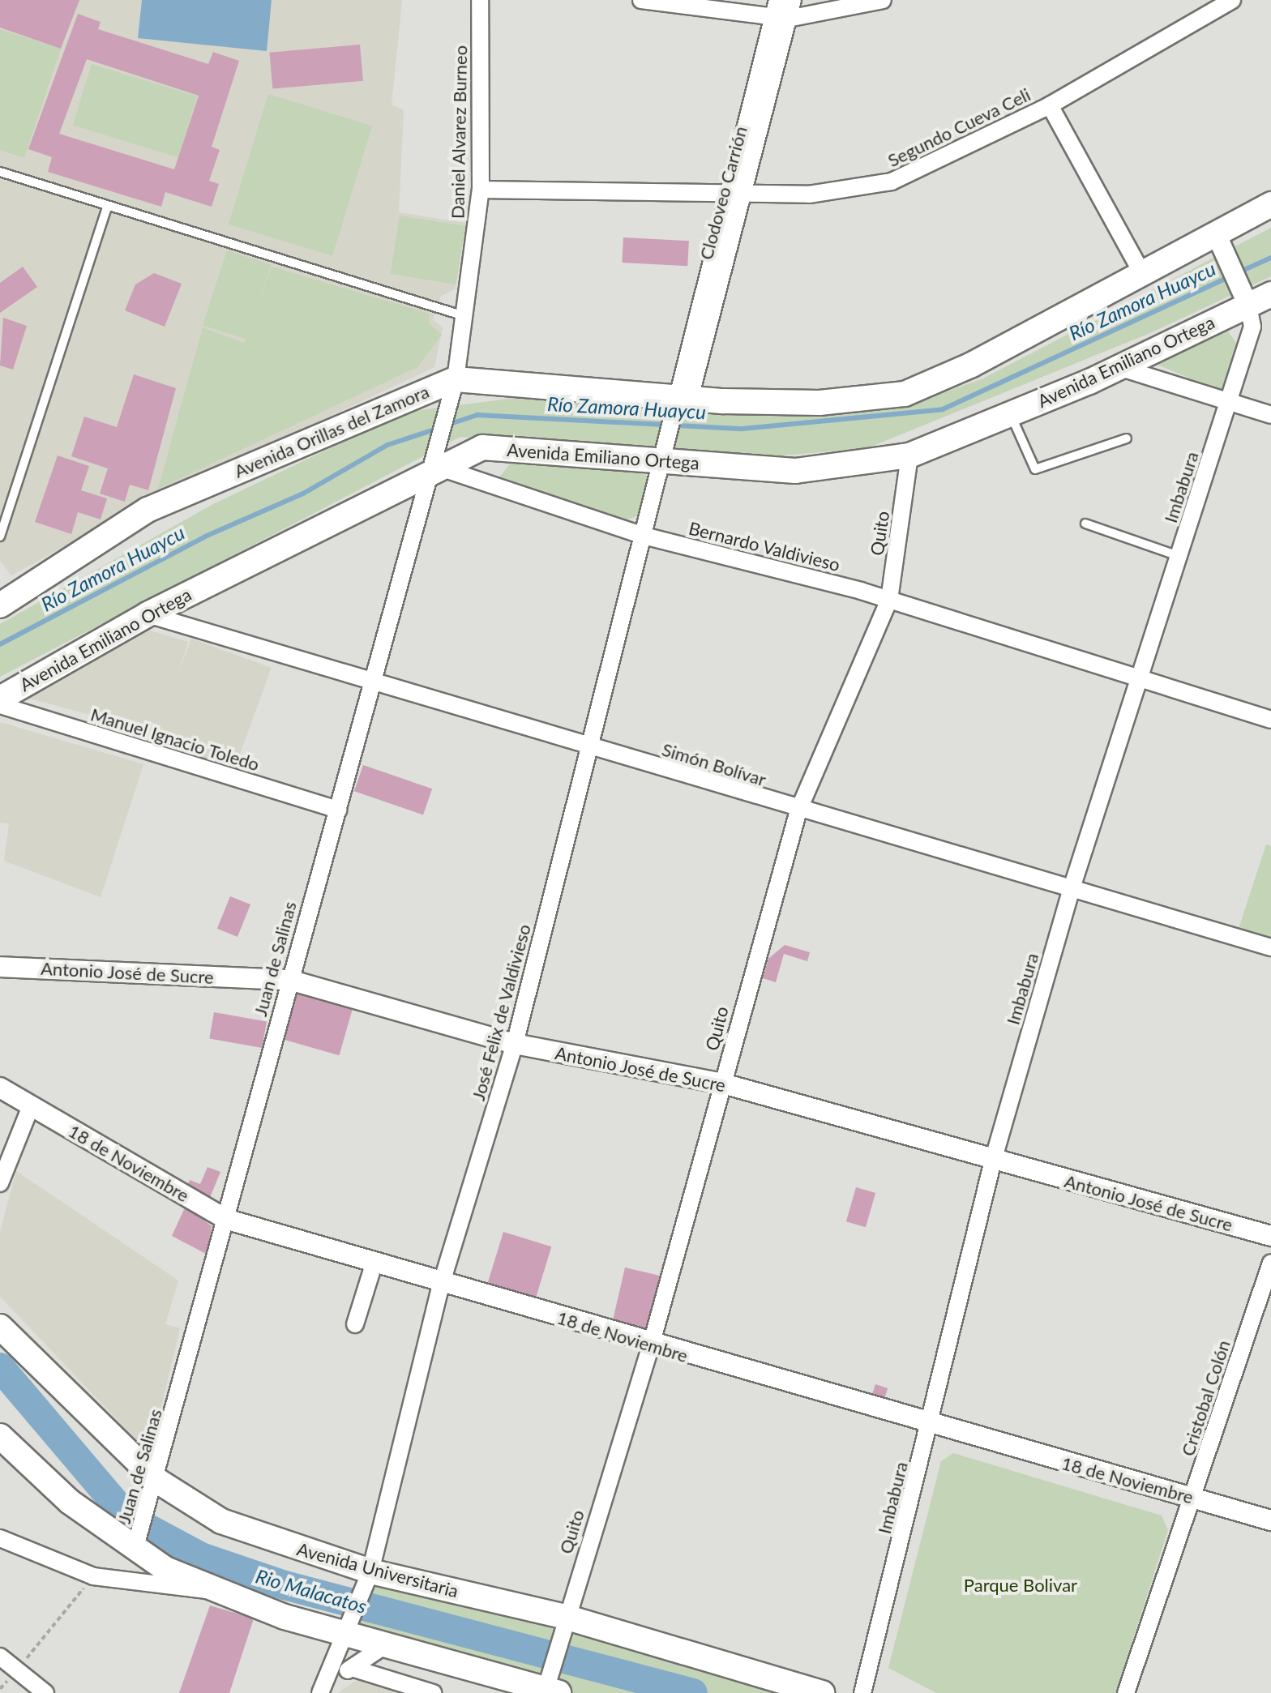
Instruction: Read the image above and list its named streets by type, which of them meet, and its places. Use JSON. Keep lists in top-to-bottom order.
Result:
{
  "streets": {
    "main road": ["Avenida Emiliano Ortega", "Avenida Orillas del Zamora", "Avenida Universitaria"],
    "street": [
      "Segundo Cueva Celi",
      "Daniel Alvarez Burneo",
      "Clodoveo Carrión",
      "Imbabura",
      "Quito",
      "Bernardo Valdivieso",
      "Manuel Ignacio Toledo",
      "Simón Bolívar",
      "Juan de Salinas",
      "Antonio José de Sucre",
      "José Felix de Valdivieso",
      "18 de Noviembre",
      "Cristobal Colón"
    ]
  },
  "crossings": [
    ["Segundo Cueva Celi", "Daniel Alvarez Burneo"],
    ["Segundo Cueva Celi", "Clodoveo Carrión"],
    ["Daniel Alvarez Burneo", "Avenida Orillas del Zamora"],
    ["Daniel Alvarez Burneo", "Juan de Salinas"],
    ["Clodoveo Carrión", "Avenida Orillas del Zamora"],
    ["Clodoveo Carrión", "José Felix de Valdivieso"],
    ["Avenida Emiliano Ortega", "Imbabura"],
    ["Avenida Emiliano Ortega", "Quito"],
    ["Avenida Emiliano Ortega", "Bernardo Valdivieso"],
    ["Avenida Emiliano Ortega", "Simón Bolívar"],
    ["Avenida Emiliano Ortega", "Juan de Salinas"],
    ["Avenida Emiliano Ortega", "José Felix de Valdivieso"],
    ["Avenida Orillas del Zamora", "Juan de Salinas"],
    ["Avenida Orillas del Zamora", "José Felix de Valdivieso"],
    ["Imbabura", "Bernardo Valdivieso"],
    ["Imbabura", "Simón Bolívar"],
    ["Imbabura", "Antonio José de Sucre"],
    ["Imbabura", "18 de Noviembre"],
    ["Quito", "Bernardo Valdivieso"],
    ["Quito", "Simón Bolívar"],
    ["Quito", "Antonio José de Sucre"],
    ["Quito", "18 de Noviembre"],
    ["Quito", "Avenida Universitaria"],
    ["Bernardo Valdivieso", "Juan de Salinas"],
    ["Bernardo Valdivieso", "José Felix de Valdivieso"],
    ["Manuel Ignacio Toledo", "Juan de Salinas"],
    ["Simón Bolívar", "Juan de Salinas"],
    ["Simón Bolívar", "José Felix de Valdivieso"],
    ["Juan de Salinas", "Antonio José de Sucre"],
    ["Juan de Salinas", "18 de Noviembre"],
    ["Juan de Salinas", "Avenida Universitaria"],
    ["Antonio José de Sucre", "José Felix de Valdivieso"],
    ["José Felix de Valdivieso", "18 de Noviembre"],
    ["José Felix de Valdivieso", "Avenida Universitaria"],
    ["18 de Noviembre", "Cristobal Colón"]
  ],
  "water": ["Río Zamora Huaycu", "Rio Malacatos"],
  "parks": ["Parque Bolivar"]
}
